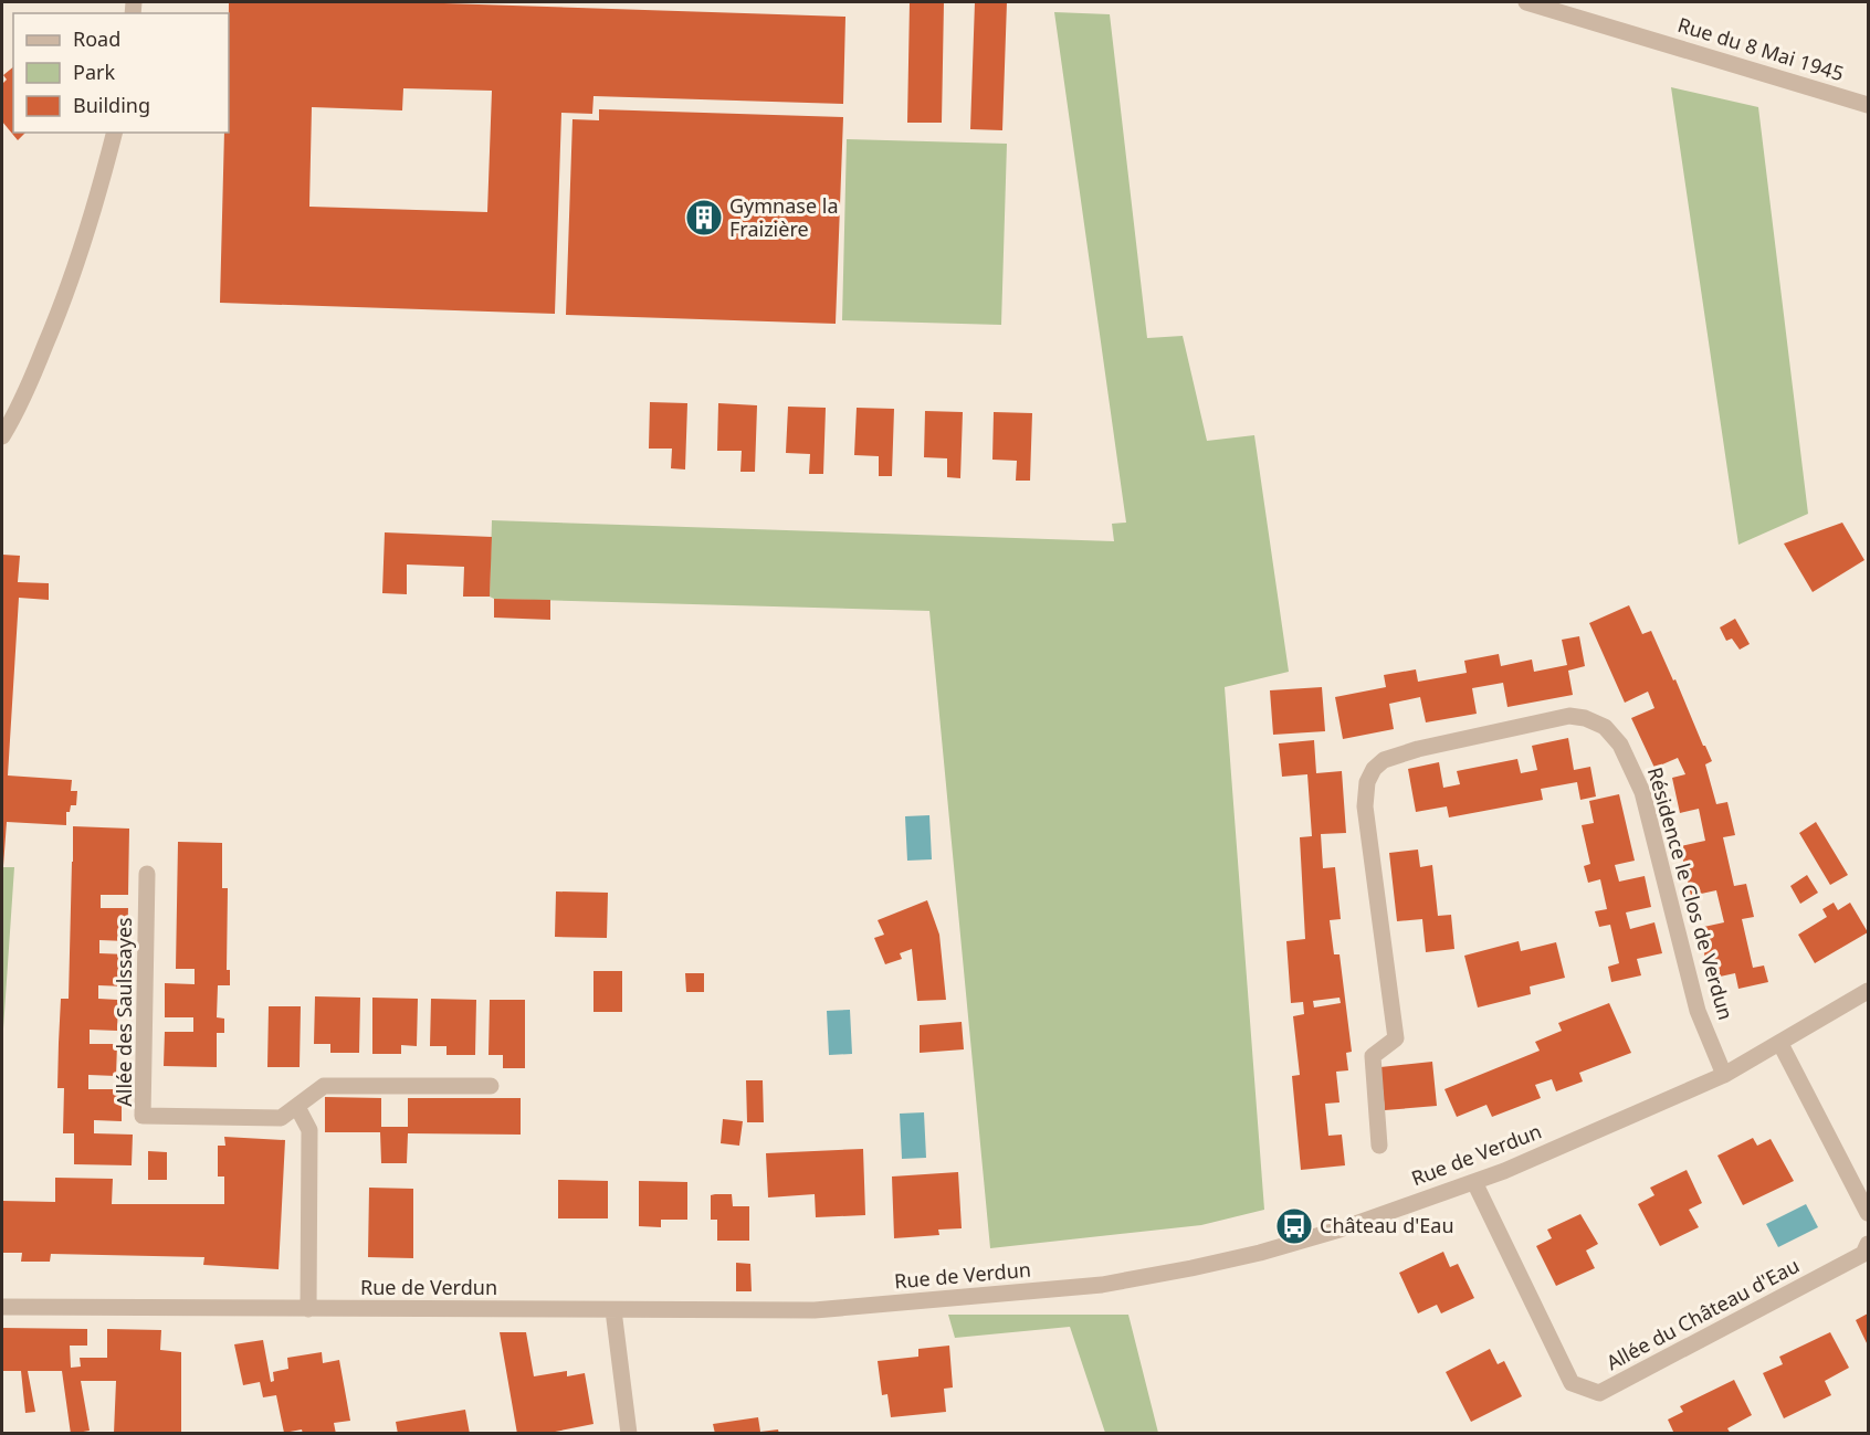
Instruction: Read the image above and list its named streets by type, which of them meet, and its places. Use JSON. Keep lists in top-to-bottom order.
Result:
{
  "streets": {
    "street": [
      "Rue du 8 Mai 1945",
      "Résidence le Clos de Verdun",
      "Allée des Saulssayes",
      "Rue de Verdun",
      "Allée du Château d'Eau"
    ]
  },
  "crossings": [
    ["Résidence le Clos de Verdun", "Rue de Verdun"],
    ["Rue de Verdun", "Allée du Château d'Eau"]
  ],
  "places": {
    "building": ["Gymnase la Fraizière"],
    "bus stop": ["Château d'Eau"]
  },
  "legend": ["Road", "Park", "Building"]
}
